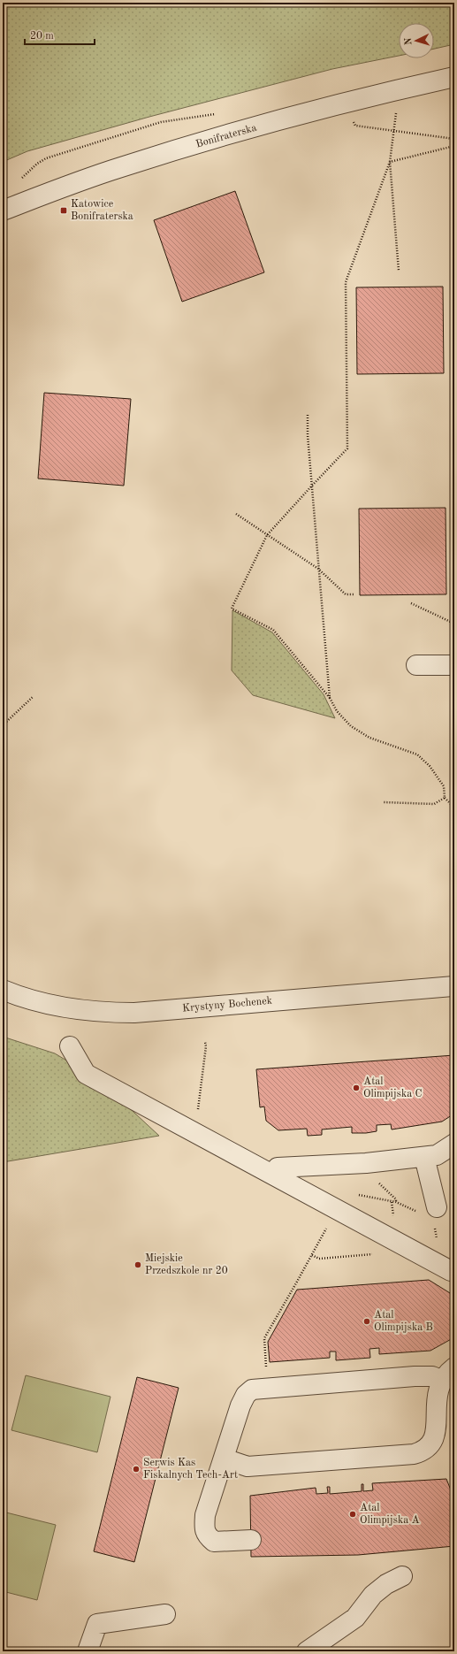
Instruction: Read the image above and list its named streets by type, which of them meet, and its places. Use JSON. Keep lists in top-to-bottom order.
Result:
{
  "streets": {
    "street": ["Bonifraterska", "Krystyny Bochenek"]
  },
  "places": {
    "transit": ["Katowice Bonifraterska"],
    "other": [
      "Atal Olimpijska C",
      "Miejskie Przedszkole nr 20",
      "Atal Olimpijska B",
      "Serwis Kas Fiskalnych Tech-Art",
      "Atal Olimpijska A"
    ]
  },
  "scale_bar": "20 m",
  "north": "left"
}
